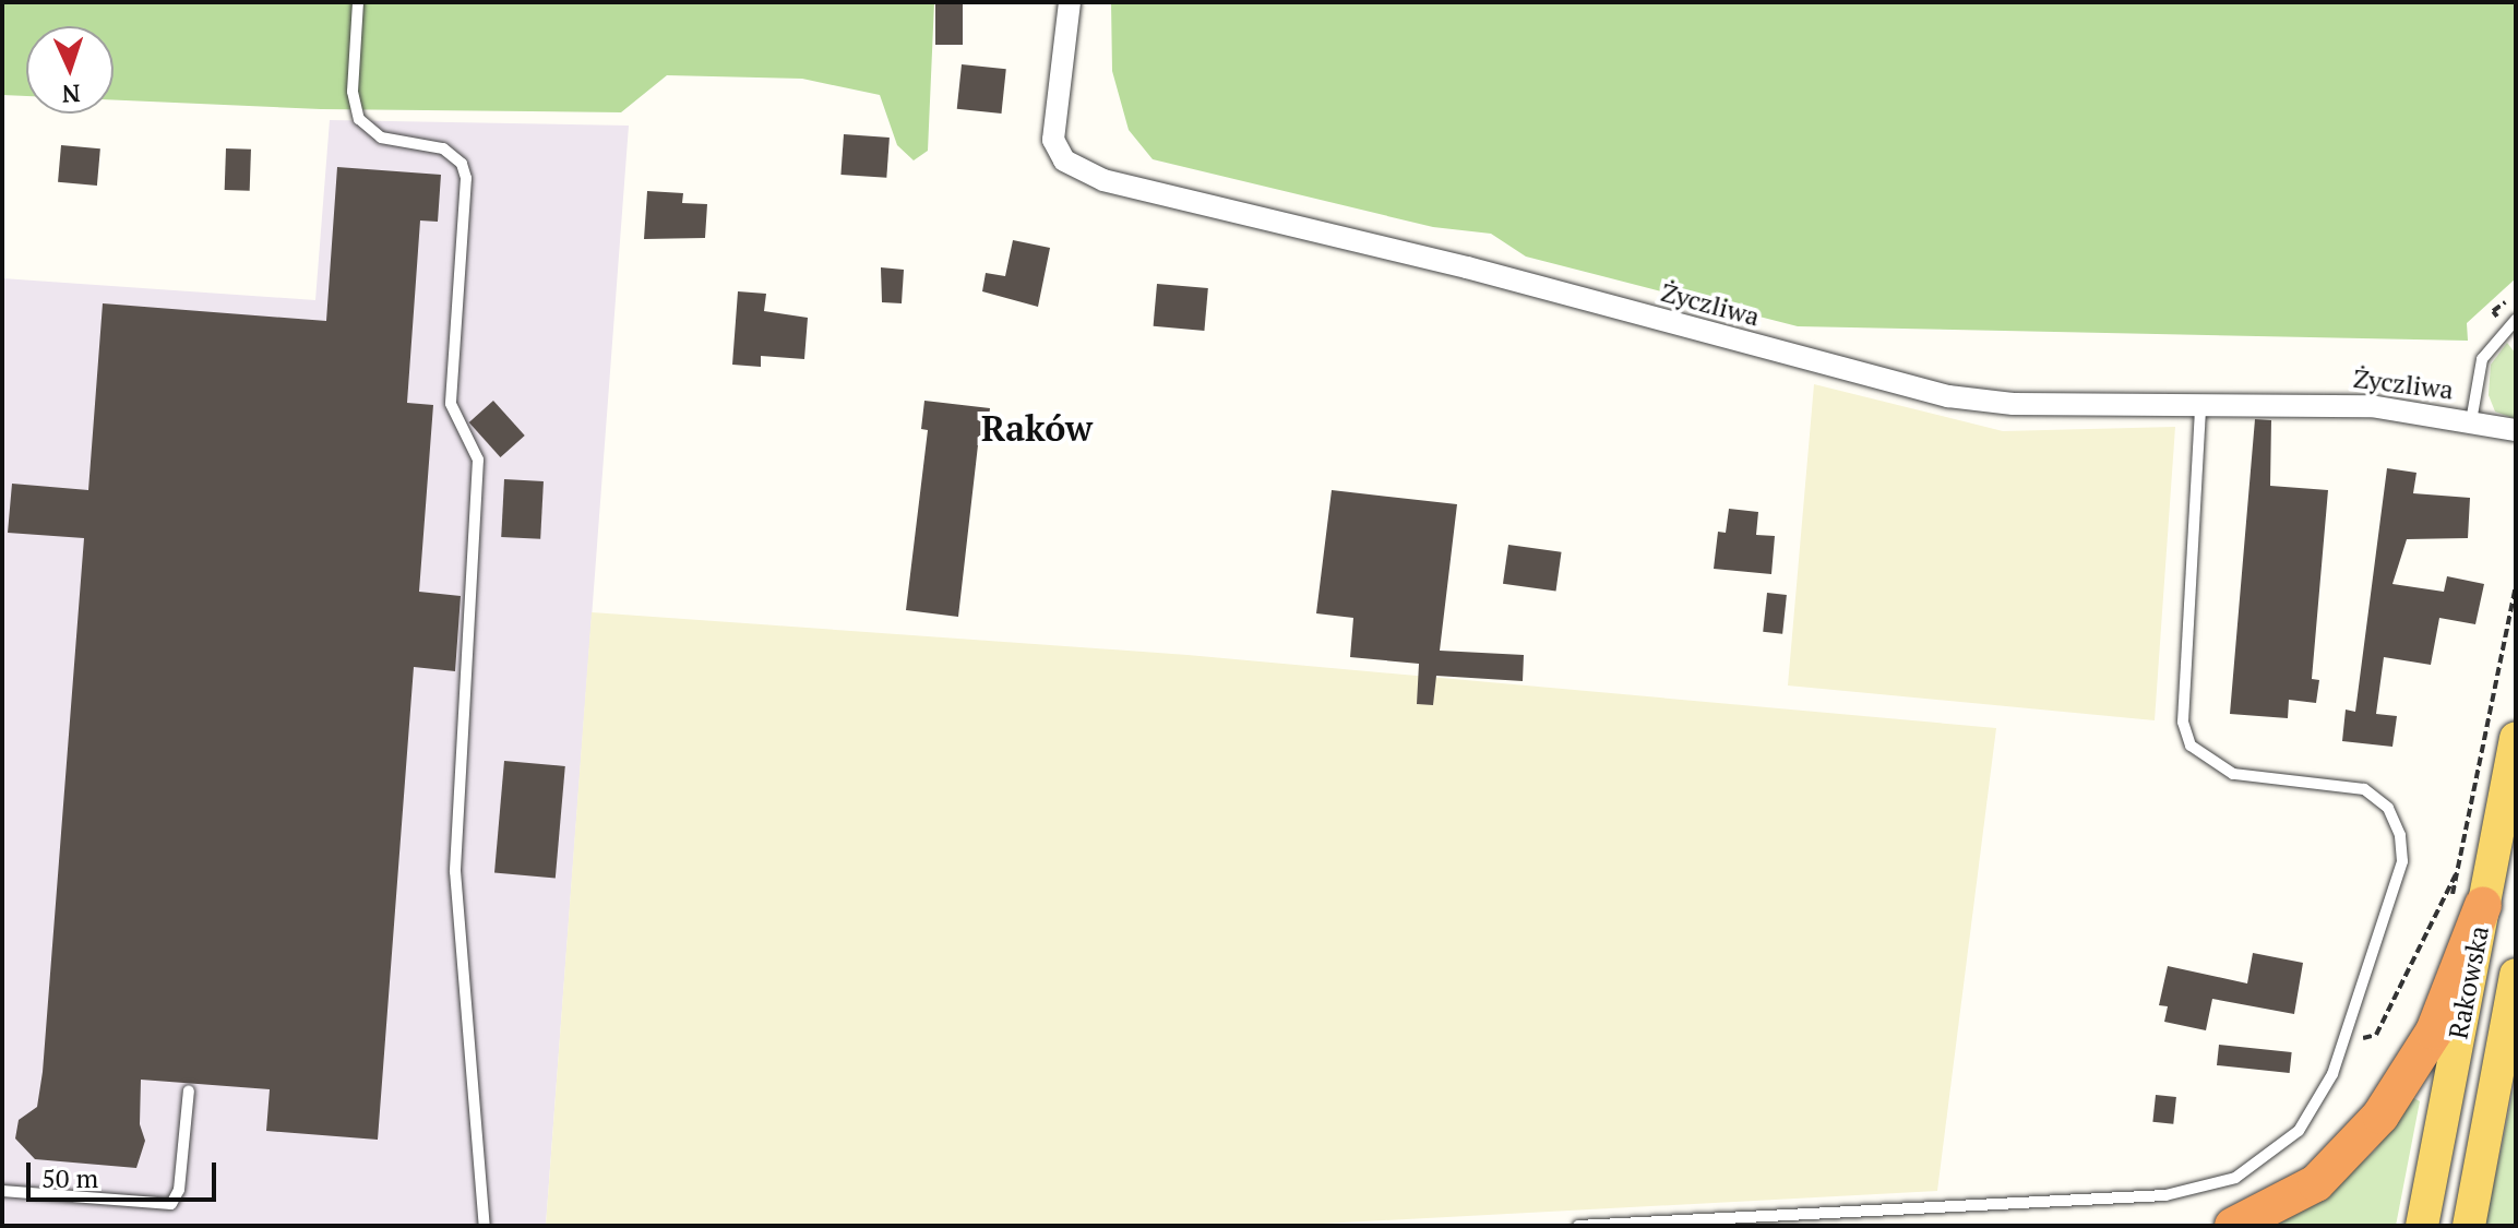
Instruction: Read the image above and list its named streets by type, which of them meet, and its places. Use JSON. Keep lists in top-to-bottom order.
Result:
{
  "streets": {
    "main road": ["Rakowska"],
    "street": ["Życzliwa"]
  },
  "districts": ["Raków"],
  "scale_bar": "50 m",
  "north": "bottom"
}
